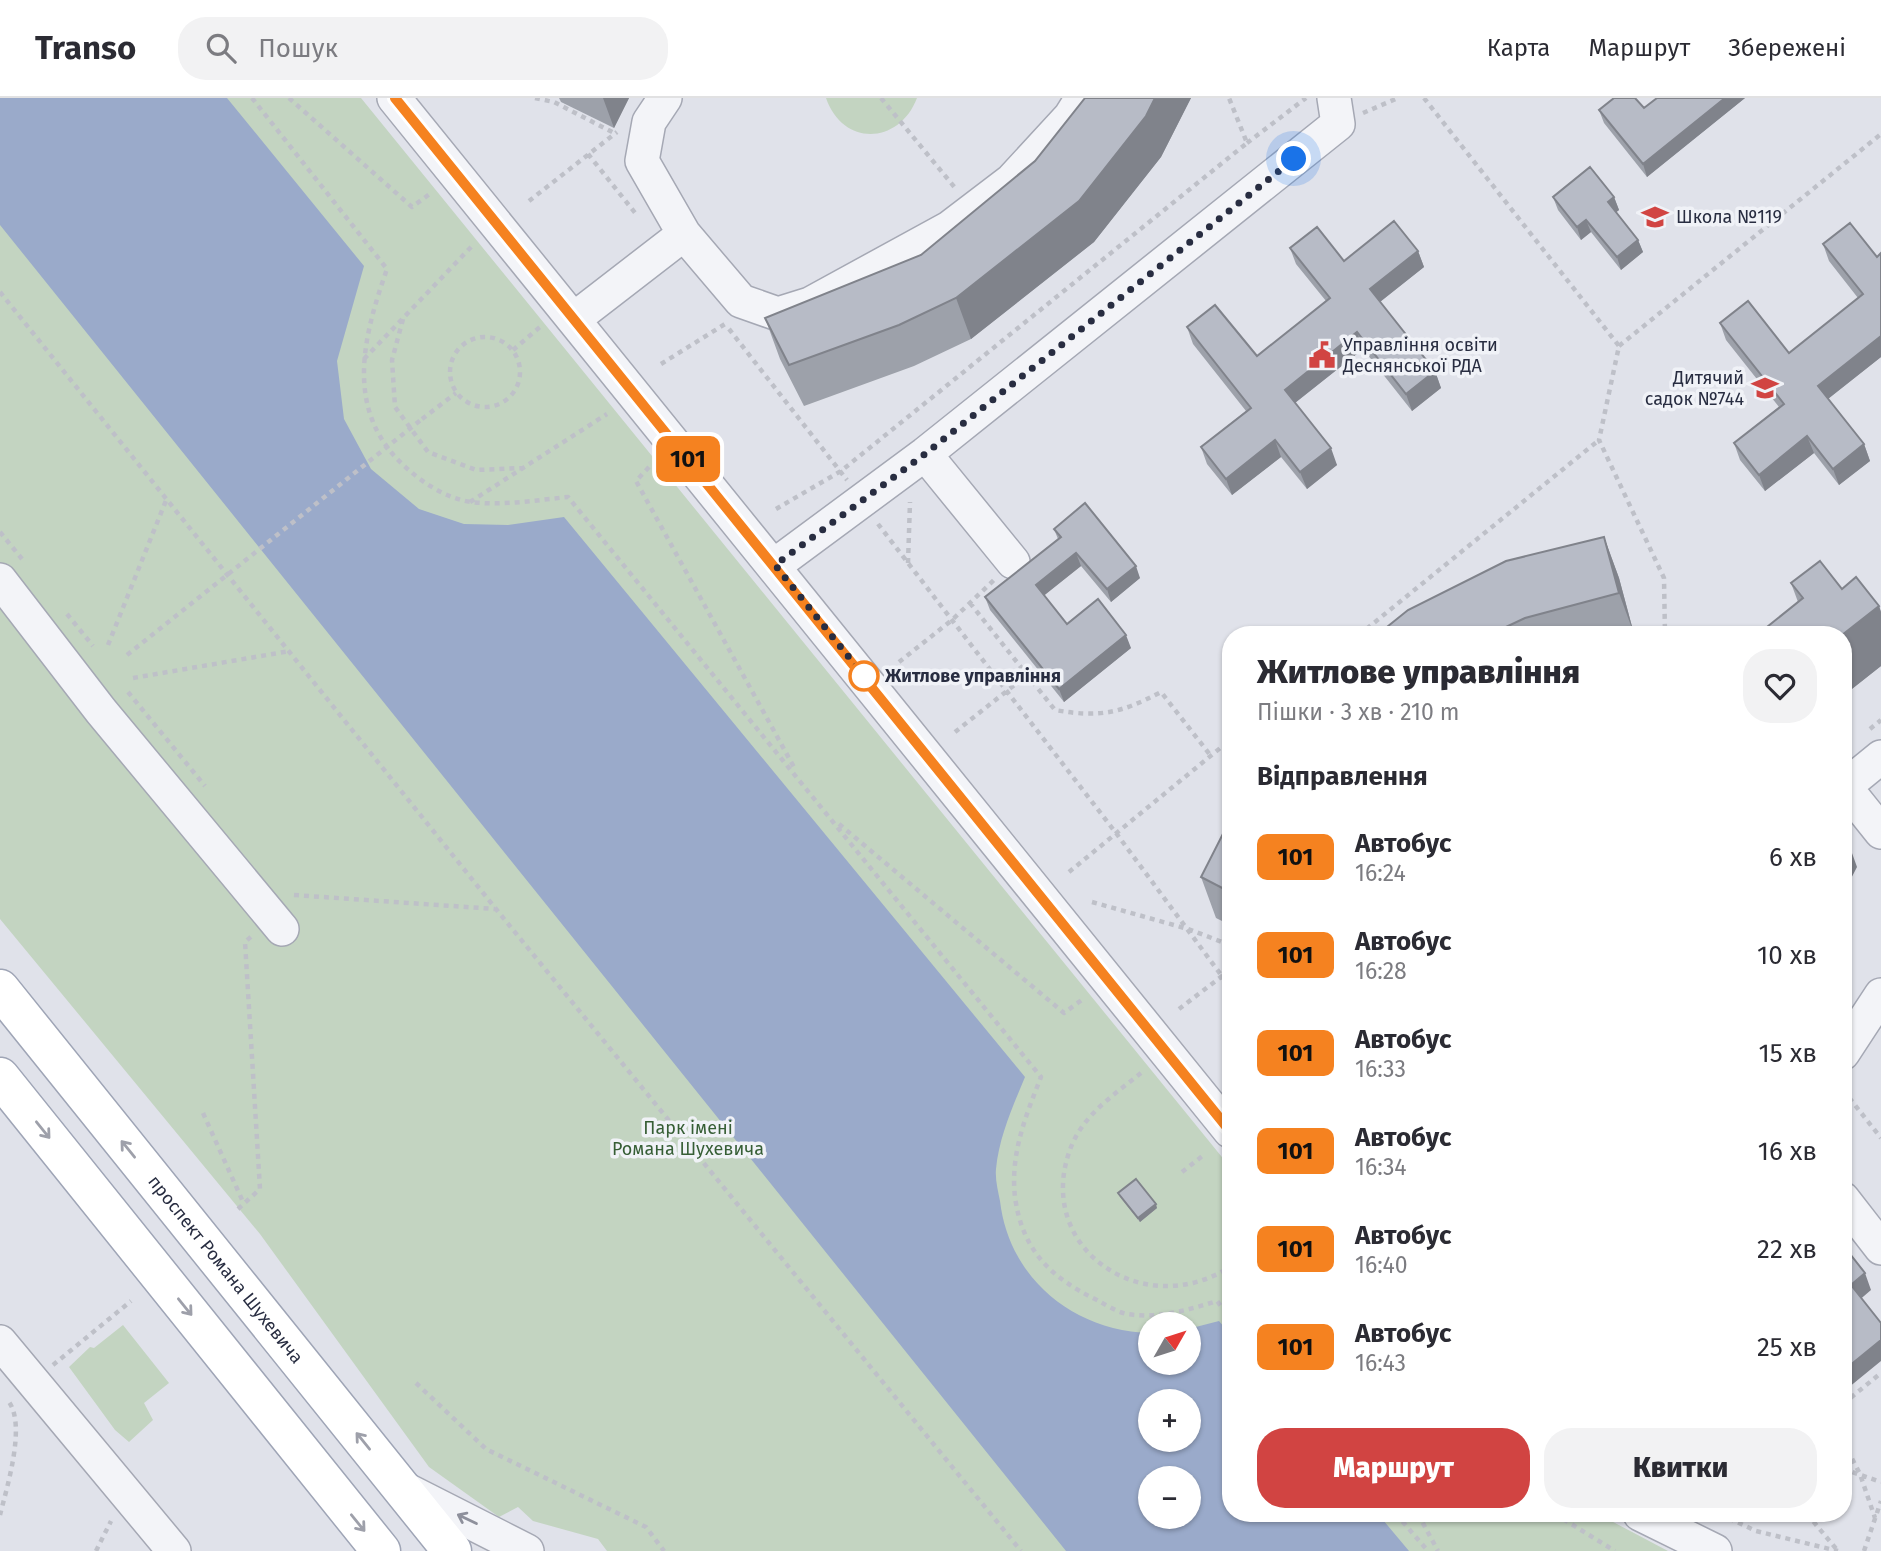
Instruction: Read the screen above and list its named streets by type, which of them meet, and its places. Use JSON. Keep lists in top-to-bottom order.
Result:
{
  "streets": {
    "main road": ["проспект Романа Шухевича"]
  },
  "parks": ["Парк імені Романа Шухевича"],
  "places": {
    "school or university": ["Школа №119", "Дитячий садок №744"],
    "public building": ["Управління освіти Деснянської РДА"],
    "other": ["Житлове управління"]
  },
  "lines": ["bus line 101"],
  "north": "top right",
  "page": {
    "header": "Transo",
    "search": "Пошук",
    "nav": ["Карта", "Маршрут", "Збережені"],
    "on_map": "101",
    "heading": [
      ["Житлове управління", "Пішки · 3 хв · 210 m"],
      "Відправлення"
    ],
    "list": [
      {
        "mark": "101",
        "name": "Автобус",
        "note": "16:24",
        "value": "6 хв"
      },
      {
        "mark": "101",
        "name": "Автобус",
        "note": "16:28",
        "value": "10 хв"
      },
      {
        "mark": "101",
        "name": "Автобус",
        "note": "16:33",
        "value": "15 хв"
      },
      {
        "mark": "101",
        "name": "Автобус",
        "note": "16:34",
        "value": "16 хв"
      },
      {
        "mark": "101",
        "name": "Автобус",
        "note": "16:40",
        "value": "22 хв"
      },
      {
        "mark": "101",
        "name": "Автобус",
        "note": "16:43",
        "value": "25 хв"
      }
    ],
    "map_buttons": ["+", "−"],
    "buttons": ["Маршрут", "Квитки"]
  }
}
